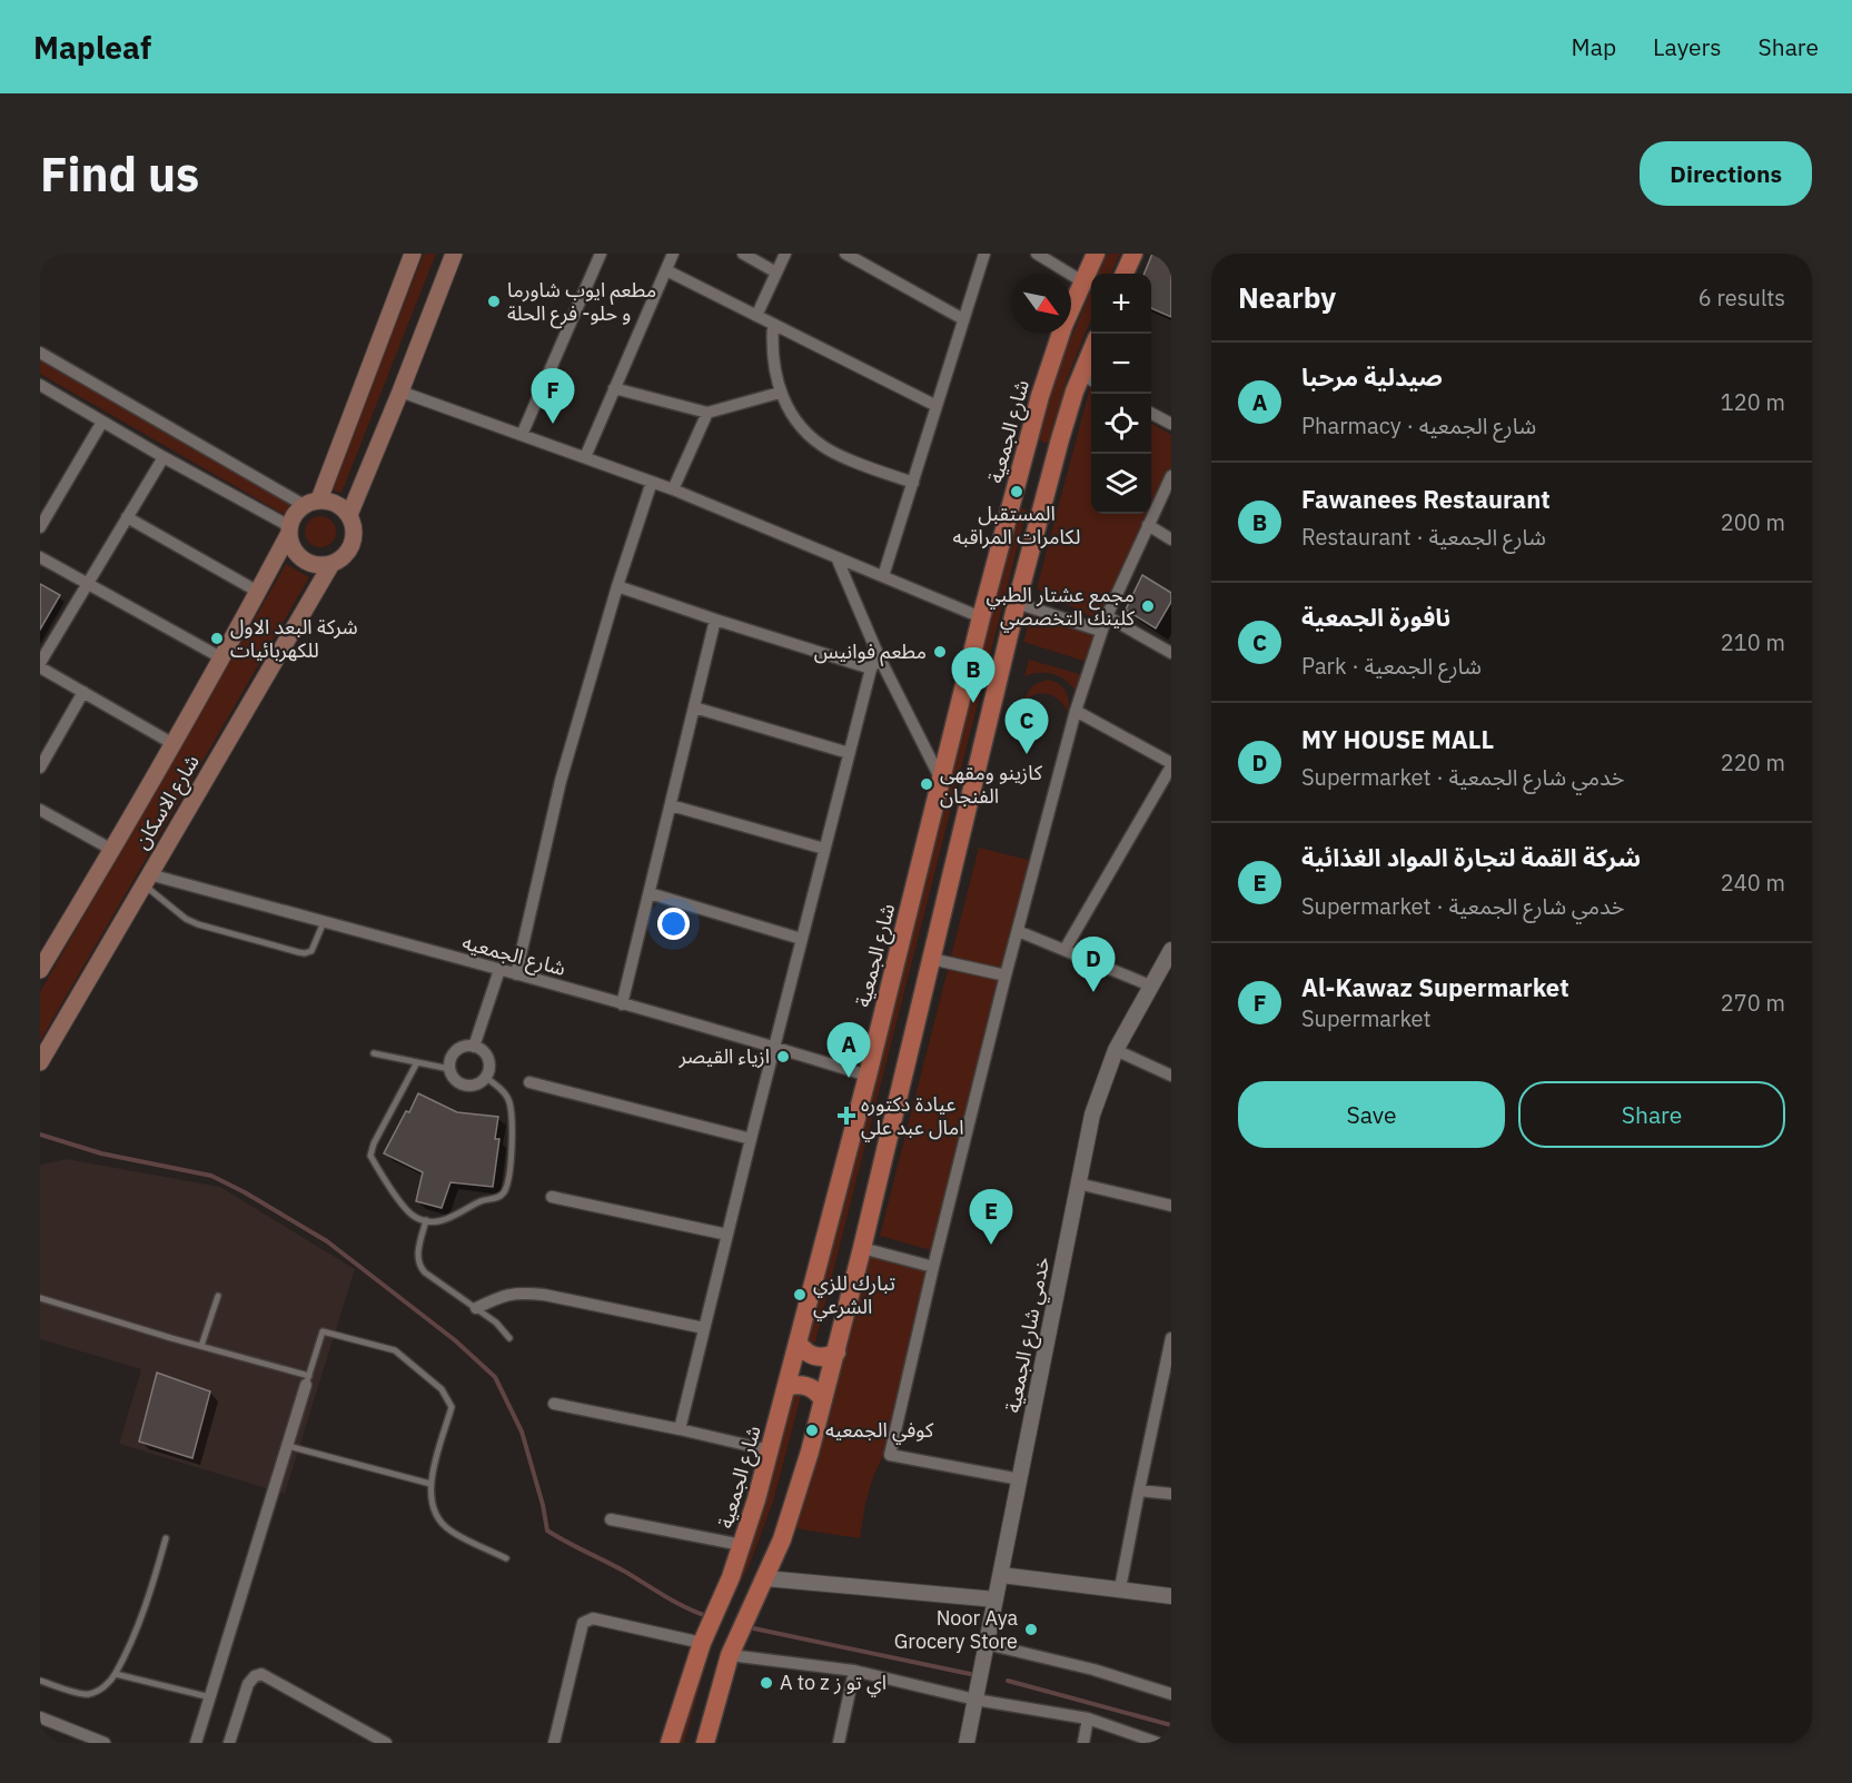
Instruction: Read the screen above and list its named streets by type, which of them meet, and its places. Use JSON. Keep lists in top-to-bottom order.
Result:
{
  "streets": {
    "main road": ["شارع الجمعية", "شارع الاسكان"],
    "street": ["شارع الجمعيه", "خدمي شارع الجمعية"]
  },
  "crossings": [
    ["شارع الجمعية", "شارع الجمعيه"],
    ["شارع الاسكان", "شارع الجمعيه"]
  ],
  "places": {
    "other": [
      "مطعم ايوب شاورما و حلو- فرع الحلة",
      "المستقبل لكامرات المراقبه",
      "مجمع عشتار الطبي كلينك التخصصي",
      "شركة البعد الاول للكهربائيات",
      "مطعم فوانيس",
      "كازينو ومقهى الفنجان",
      "ازياء القيصر",
      "تبارك للزي الشرعي",
      "كوفي الجمعيه",
      "Noor Aya Grocery Store",
      "A to z اي تو ز"
    ],
    "health": ["عيادة دكتوره امال عبد علي"]
  },
  "north": "bottom right",
  "page": {
    "header": "Mapleaf",
    "nav": ["Map", "Layers", "Share"],
    "buttons": [
      "Directions",
      ["Save", "Share"]
    ],
    "title": "Find us",
    "heading": ["Nearby", "6 results"],
    "map_buttons": ["+", "−"],
    "list": [
      {
        "mark": "A",
        "name": "صيدلية مرحبا",
        "note": "Pharmacy · شارع الجمعيه",
        "value": "120 m"
      },
      {
        "mark": "B",
        "name": "Fawanees Restaurant",
        "note": "Restaurant · شارع الجمعية",
        "value": "200 m"
      },
      {
        "mark": "C",
        "name": "نافورة الجمعية",
        "note": "Park · شارع الجمعية",
        "value": "210 m"
      },
      {
        "mark": "D",
        "name": "MY HOUSE MALL",
        "note": "Supermarket · خدمي شارع الجمعية",
        "value": "220 m"
      },
      {
        "mark": "E",
        "name": "شركة القمة لتجارة المواد الغذائية",
        "note": "Supermarket · خدمي شارع الجمعية",
        "value": "240 m"
      },
      {
        "mark": "F",
        "name": "Al-Kawaz Supermarket",
        "note": "Supermarket",
        "value": "270 m"
      }
    ],
    "pins": [
      "F",
      "B",
      "C",
      "D",
      "A",
      "E"
    ]
  }
}
